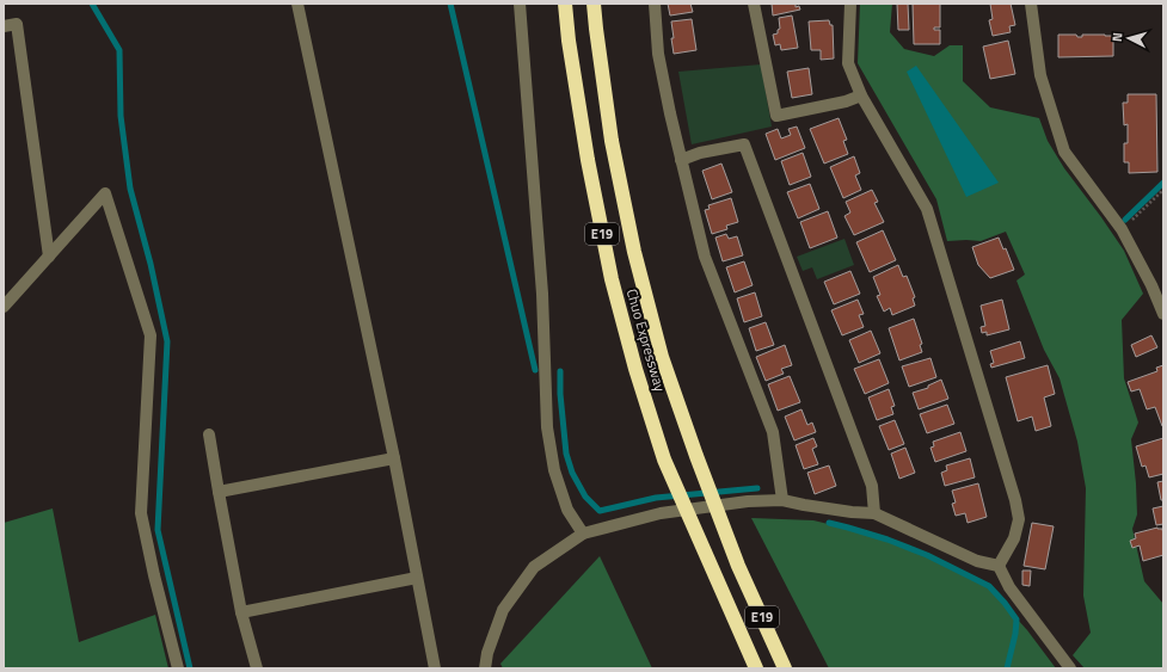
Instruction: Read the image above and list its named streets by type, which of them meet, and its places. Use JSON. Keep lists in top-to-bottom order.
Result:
{
  "streets": {
    "highway": ["E19", "Chuo Expressway"]
  },
  "north": "left"
}
